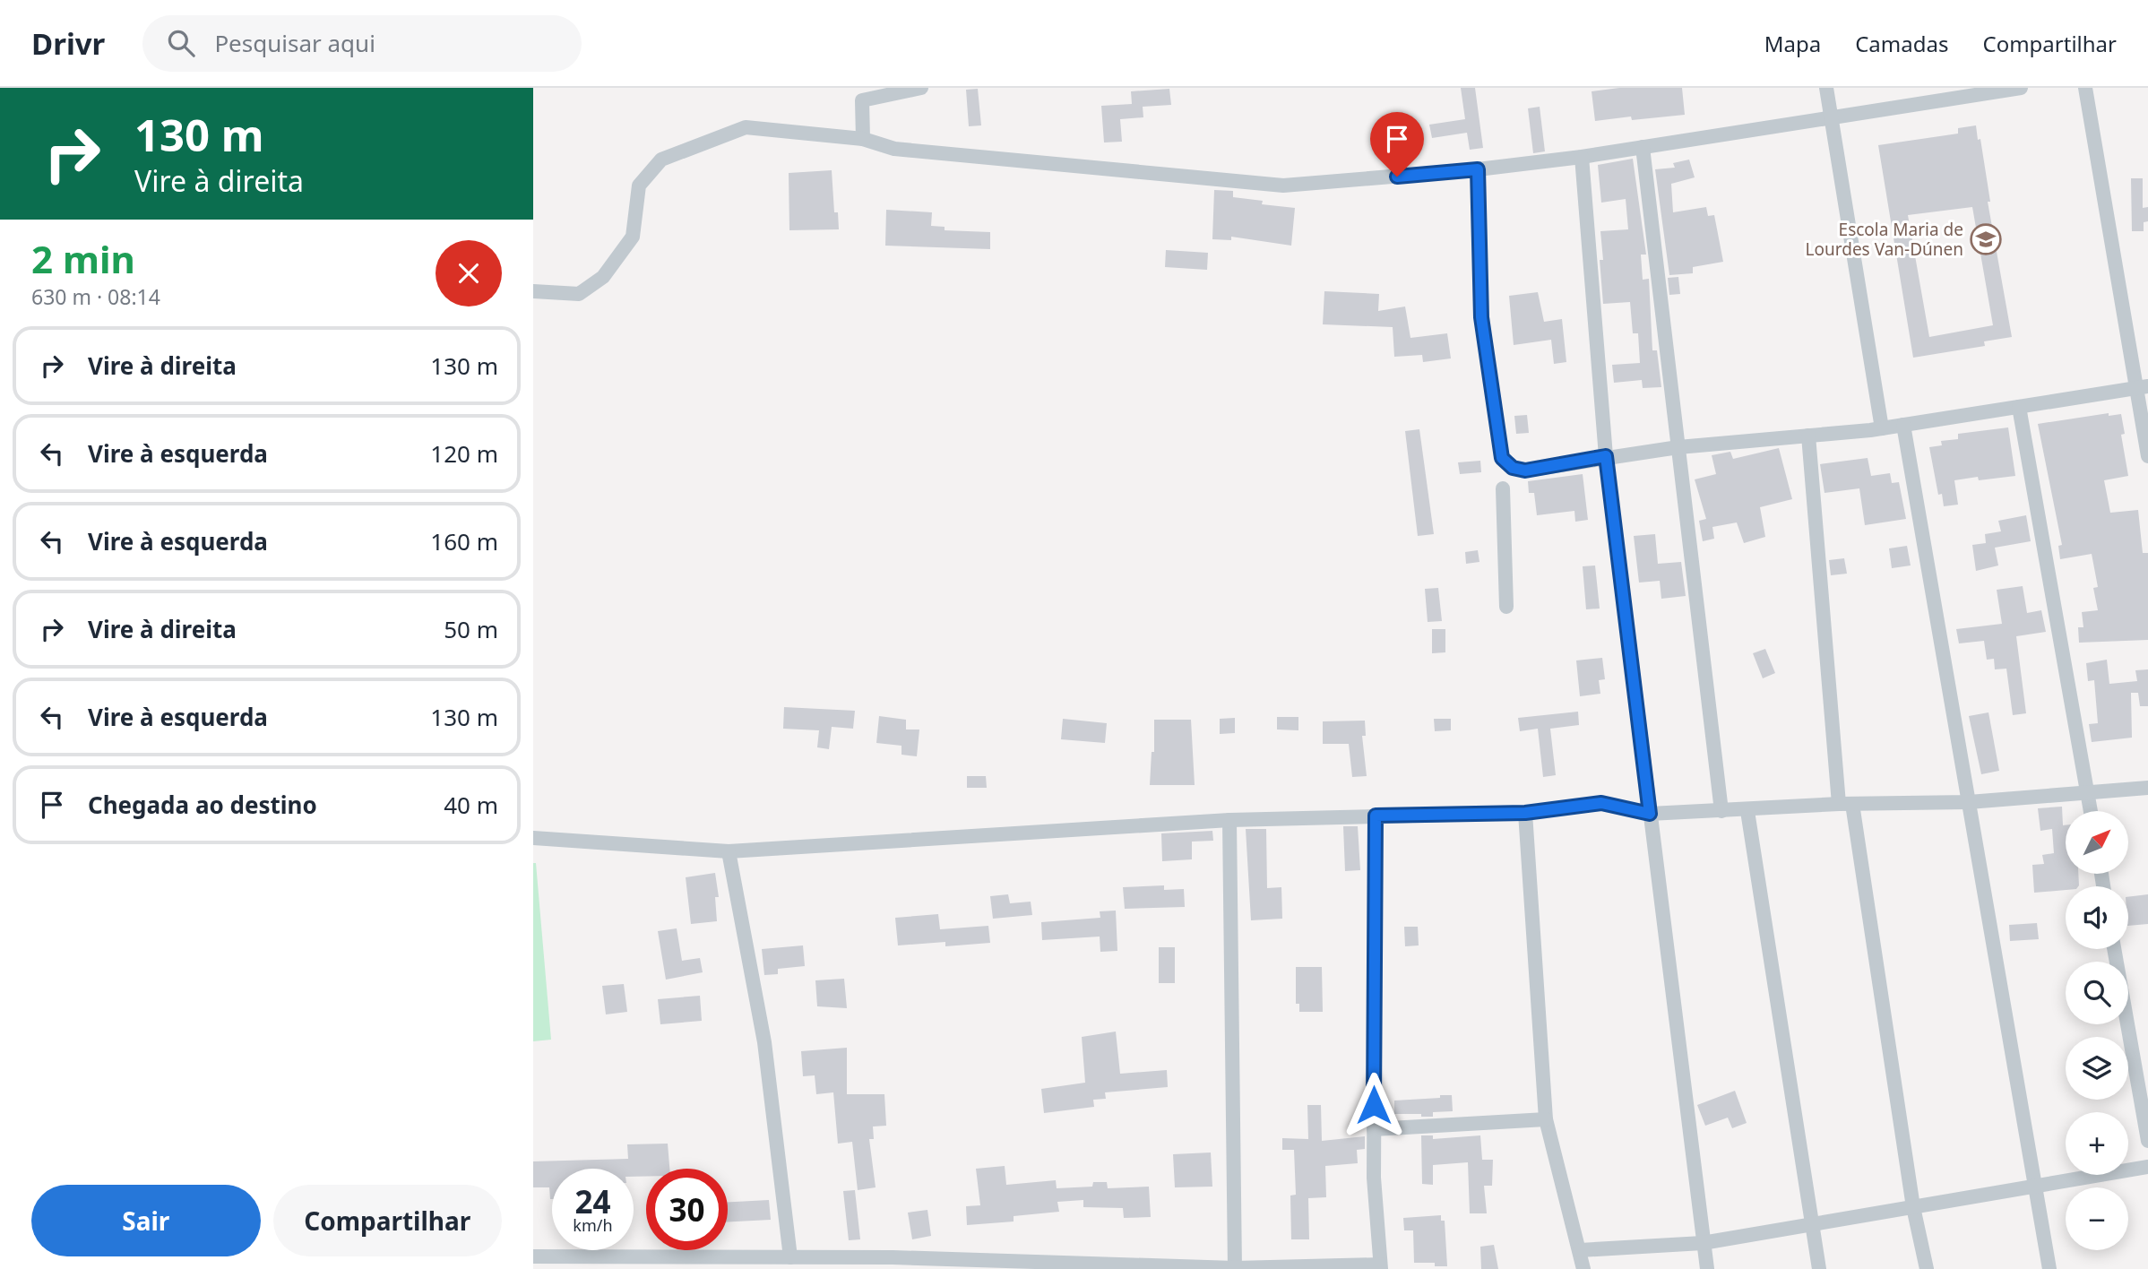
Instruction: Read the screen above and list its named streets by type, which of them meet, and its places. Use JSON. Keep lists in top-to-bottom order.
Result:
{
  "places": {
    "school or university": ["Escola Maria de Lourdes Van-Dúnen"]
  },
  "north": "top right",
  "page": {
    "header": "Drivr",
    "search": "Pesquisar aqui",
    "nav": ["Mapa", "Camadas", "Compartilhar"],
    "turn": ["130 m", "Vire à direita"],
    "heading": ["2 min", "630 m · 08:14"],
    "list": [
      {
        "name": "Vire à direita",
        "value": "130 m"
      },
      {
        "name": "Vire à esquerda",
        "value": "120 m"
      },
      {
        "name": "Vire à esquerda",
        "value": "160 m"
      },
      {
        "name": "Vire à direita",
        "value": "50 m"
      },
      {
        "name": "Vire à esquerda",
        "value": "130 m"
      },
      {
        "name": "Chegada ao destino",
        "value": "40 m"
      }
    ],
    "map_buttons": ["+", "−"],
    "speed": "24 km/h",
    "limit": "30",
    "buttons": ["Sair", "Compartilhar"]
  }
}
